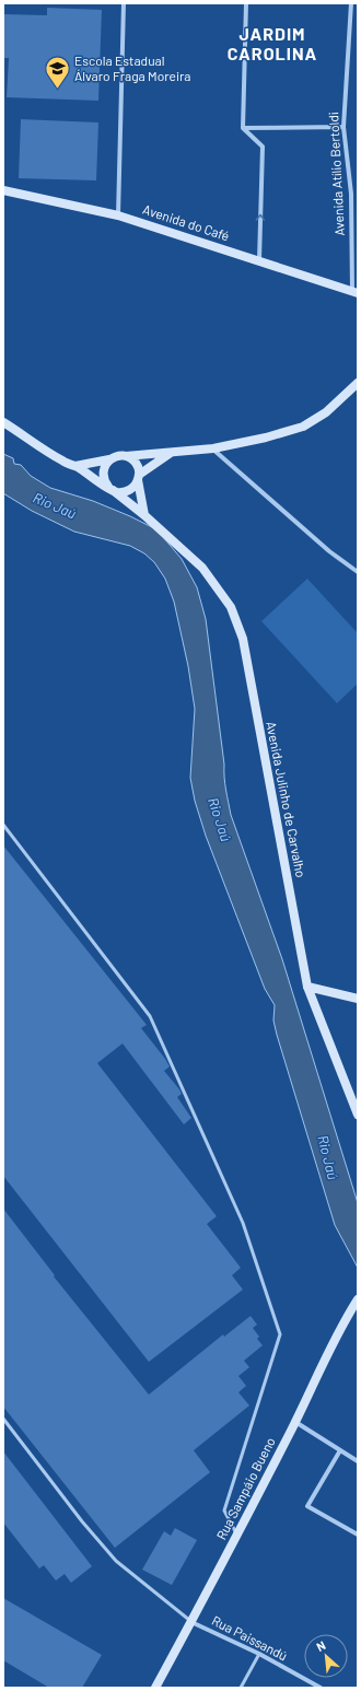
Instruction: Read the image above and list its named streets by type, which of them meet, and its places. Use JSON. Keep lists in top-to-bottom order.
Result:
{
  "streets": {
    "street": [
      "Avenida Atílio Bertoldi",
      "Avenida do Café",
      "Avenida Julinho de Carvalho",
      "Rua Sampáio Bueno",
      "Rua Paissandú"
    ]
  },
  "crossings": [
    ["Avenida Atílio Bertoldi", "Avenida do Café"],
    ["Rua Sampáio Bueno", "Rua Paissandú"]
  ],
  "districts": ["JARDIM CAROLINA"],
  "water": ["Rio Jaú"],
  "places": {
    "school or university": ["Escola Estadual Álvaro Fraga Moreira"]
  },
  "north": "top left"
}
